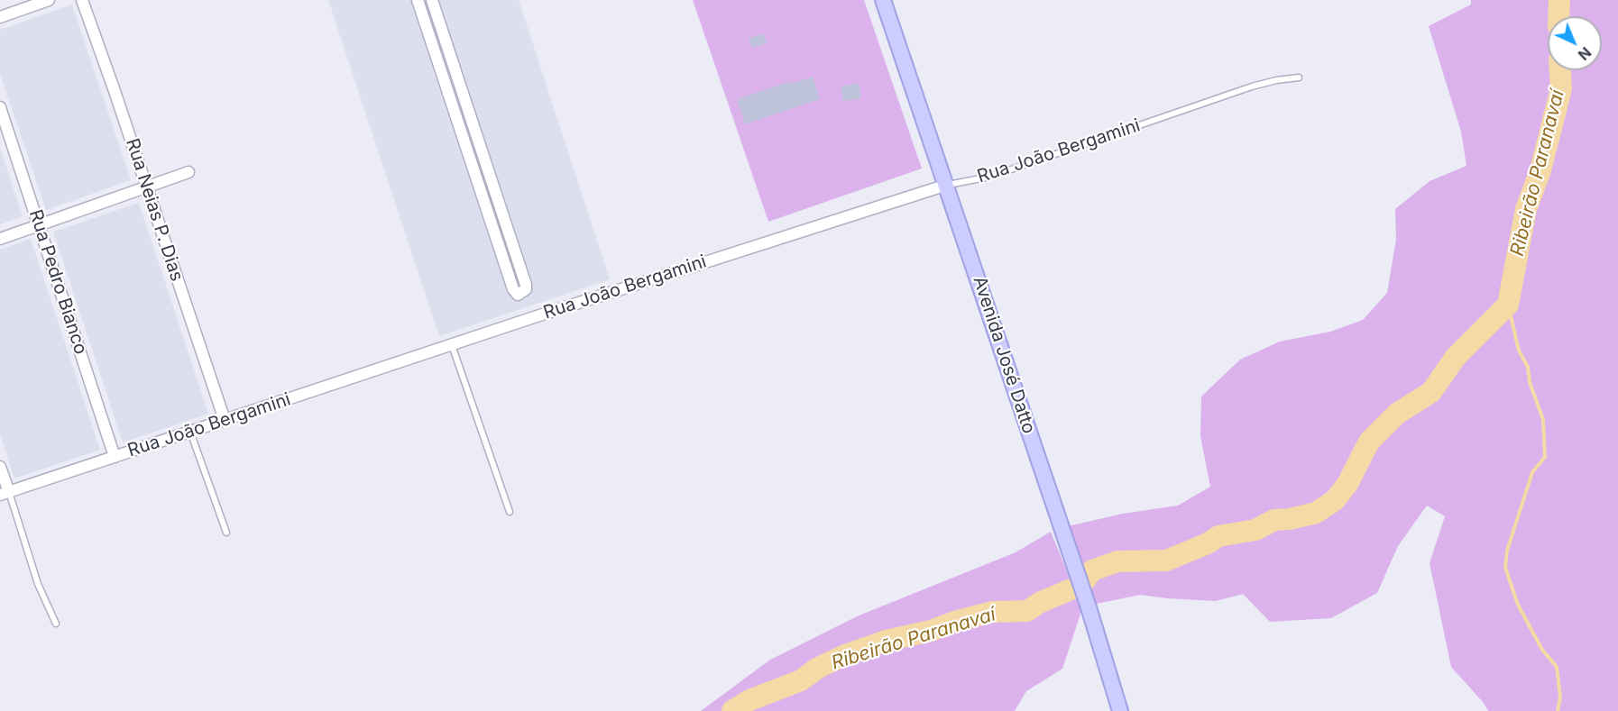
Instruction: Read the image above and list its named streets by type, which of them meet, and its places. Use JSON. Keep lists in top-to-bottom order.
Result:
{
  "streets": {
    "main road": ["Avenida José Datto"],
    "street": ["Rua João Bergamini", "Rua Neias P. Dias", "Rua Pedro Bianco"]
  },
  "crossings": [
    ["Rua João Bergamini", "Rua Neias P. Dias"],
    ["Rua João Bergamini", "Rua Pedro Bianco"],
    ["Rua João Bergamini", "Avenida José Datto"]
  ],
  "water": ["Ribeirão Paranavaí"],
  "north": "bottom right"
}
